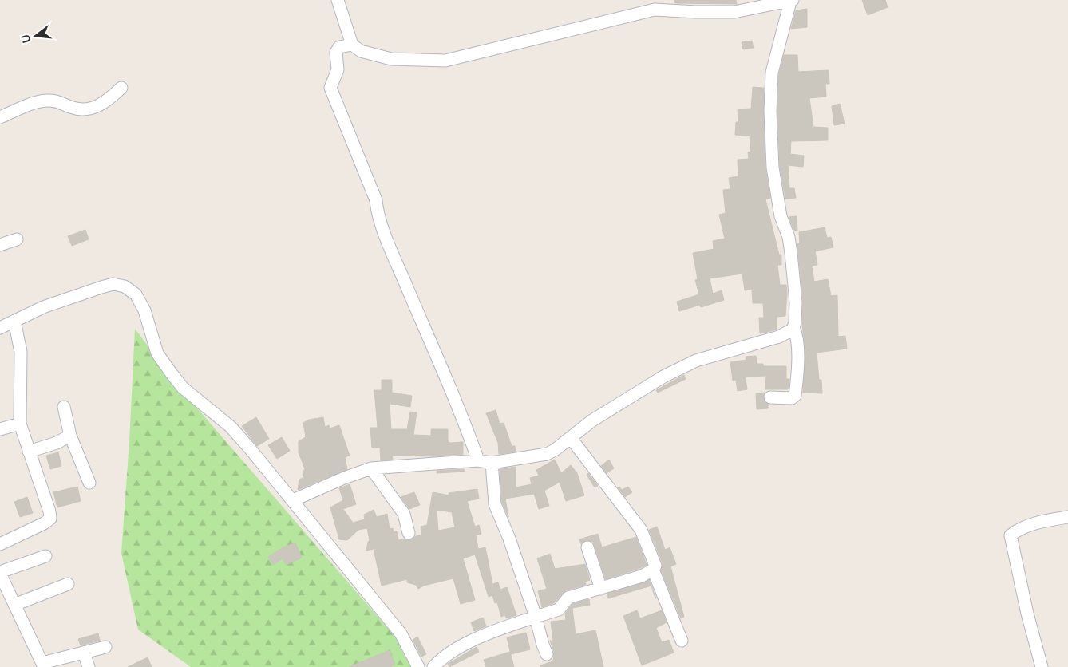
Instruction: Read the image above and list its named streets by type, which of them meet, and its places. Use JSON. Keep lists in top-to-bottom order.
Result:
{
  "north": "left"
}
